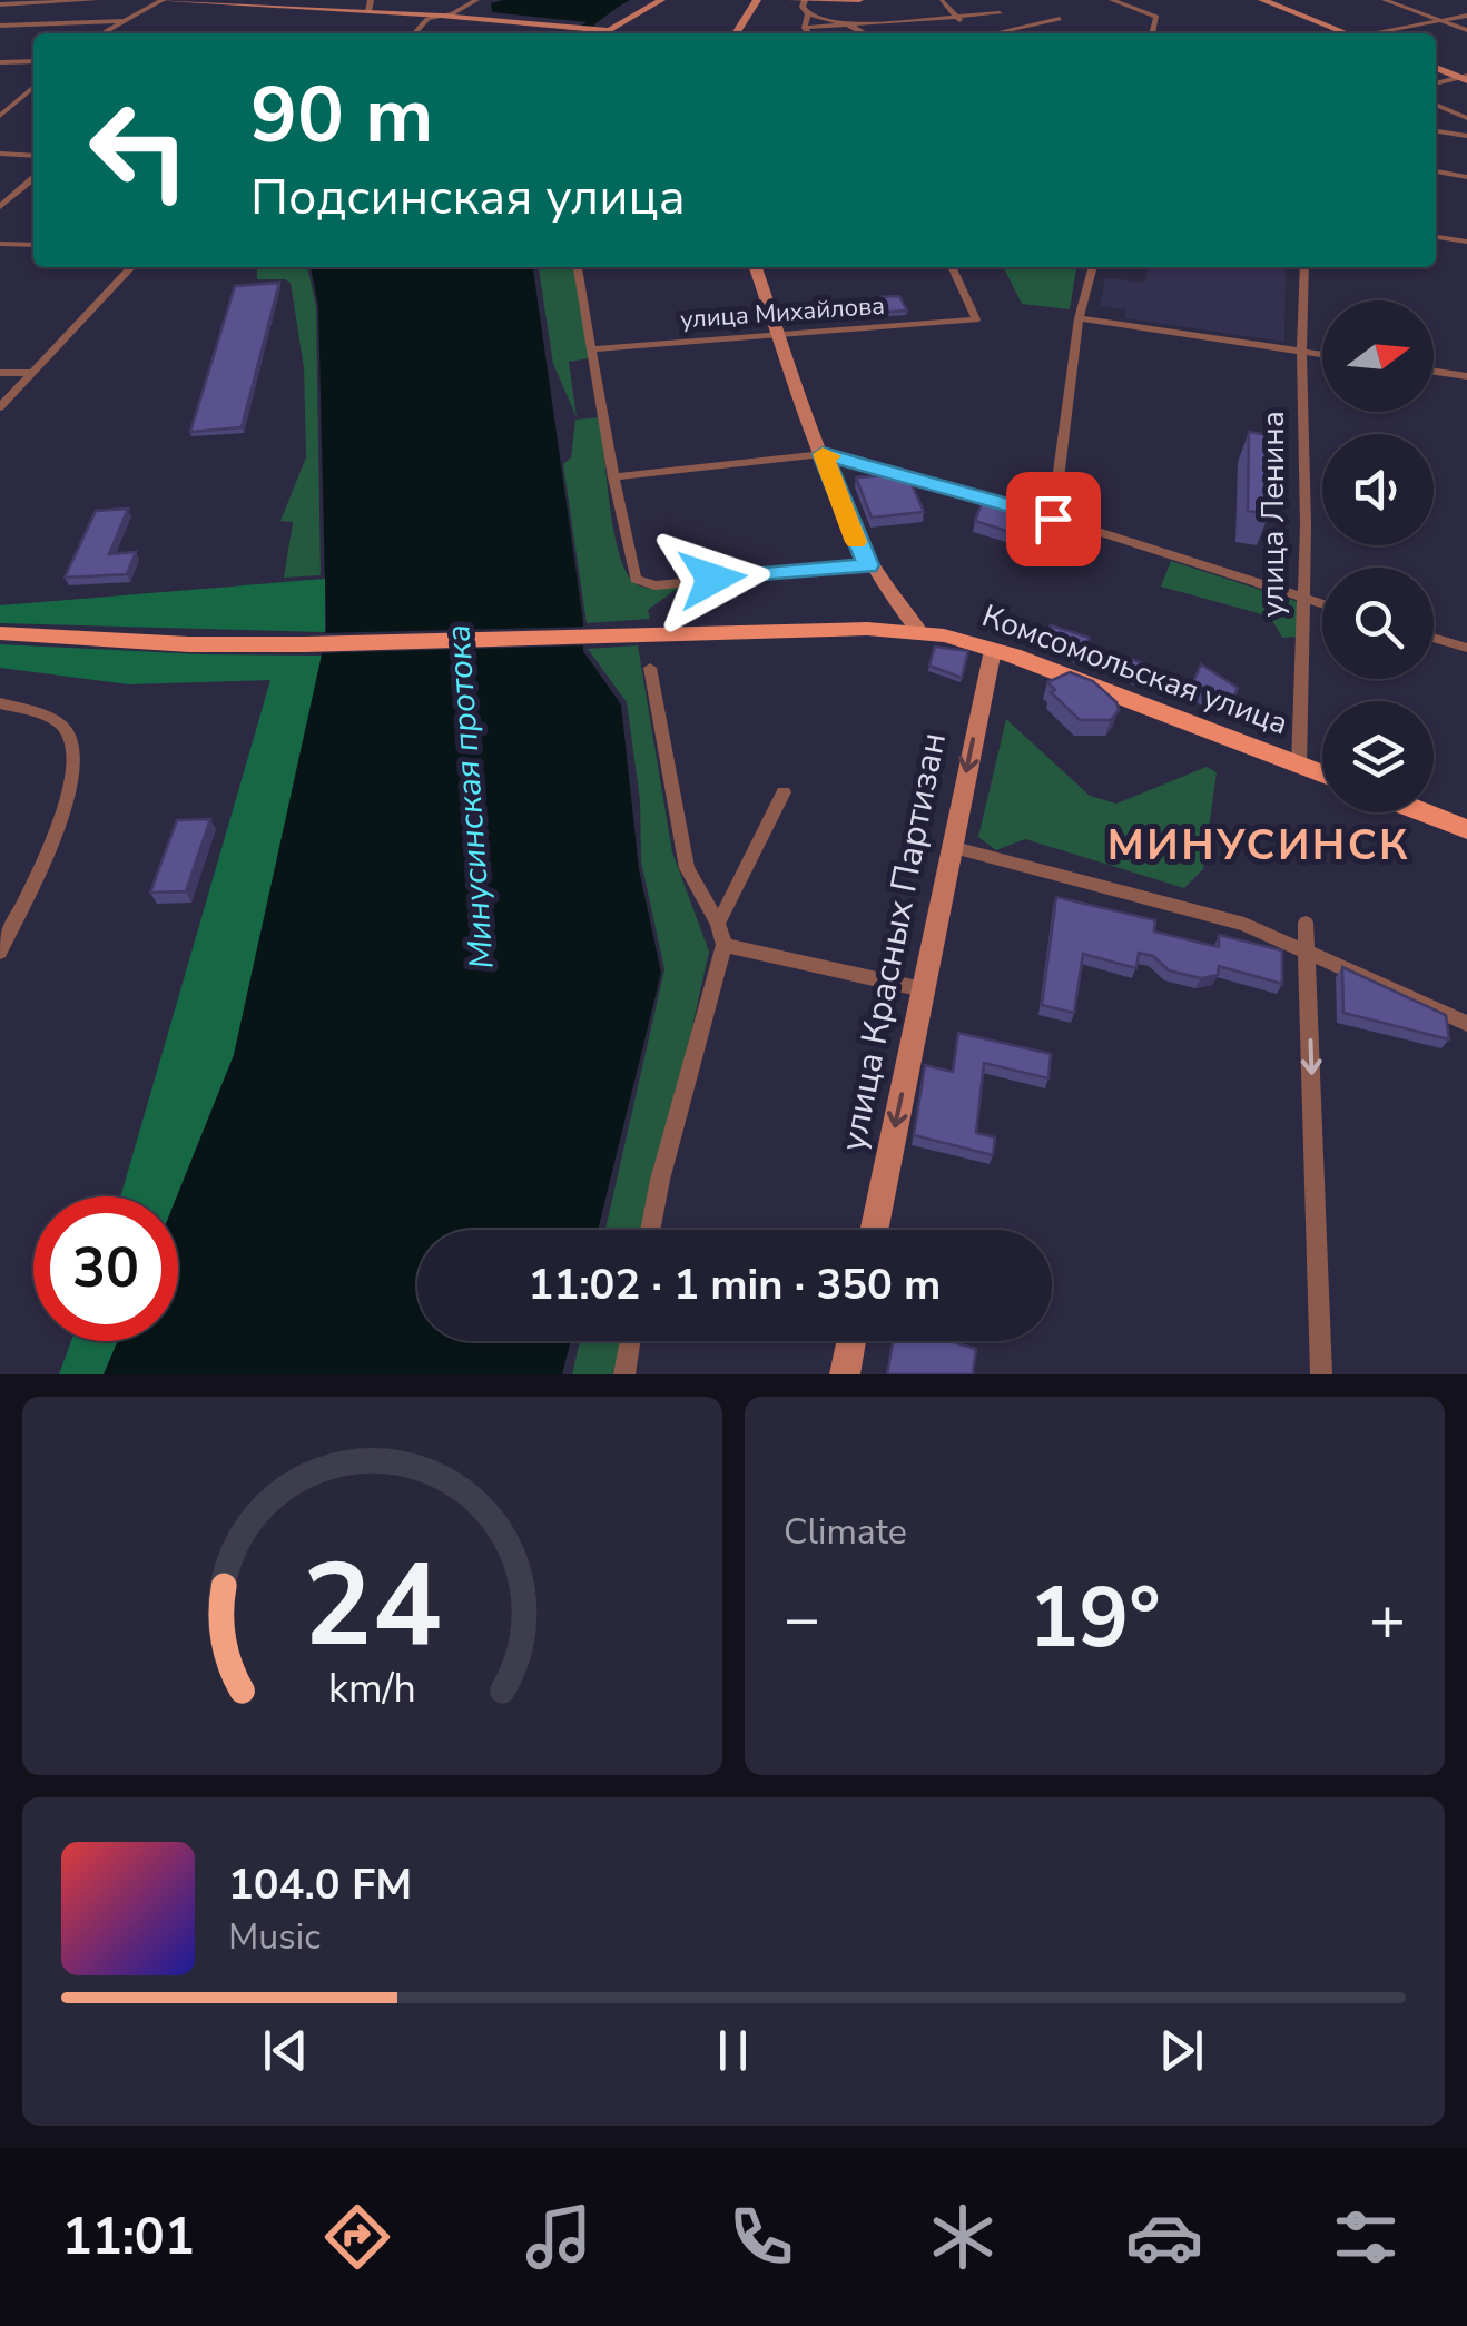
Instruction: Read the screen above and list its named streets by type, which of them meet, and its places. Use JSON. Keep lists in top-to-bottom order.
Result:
{
  "streets": {
    "main road": ["Комсомольская улица"],
    "street": ["улица Михайлова", "улица Ленина", "улица Красных Партизан"]
  },
  "crossings": [
    ["улица Ленина", "Комсомольская улица"],
    ["Комсомольская улица", "улица Красных Партизан"]
  ],
  "one_way": ["улица Красных Партизан"],
  "districts": ["МИНУСИНСК"],
  "water": ["Минусинская протока"],
  "north": "right",
  "page": {
    "turn": ["90 m", "Подсинская улица"],
    "limit": "30",
    "trip": "11:02 · 1 min · 350 m",
    "tile": "Climate",
    "heat": ["−", "19°", "+"],
    "song": ["104.0 FM", "Music"],
    "tabs": "11:01",
    "gauge": ["24", "km/h"]
  }
}
